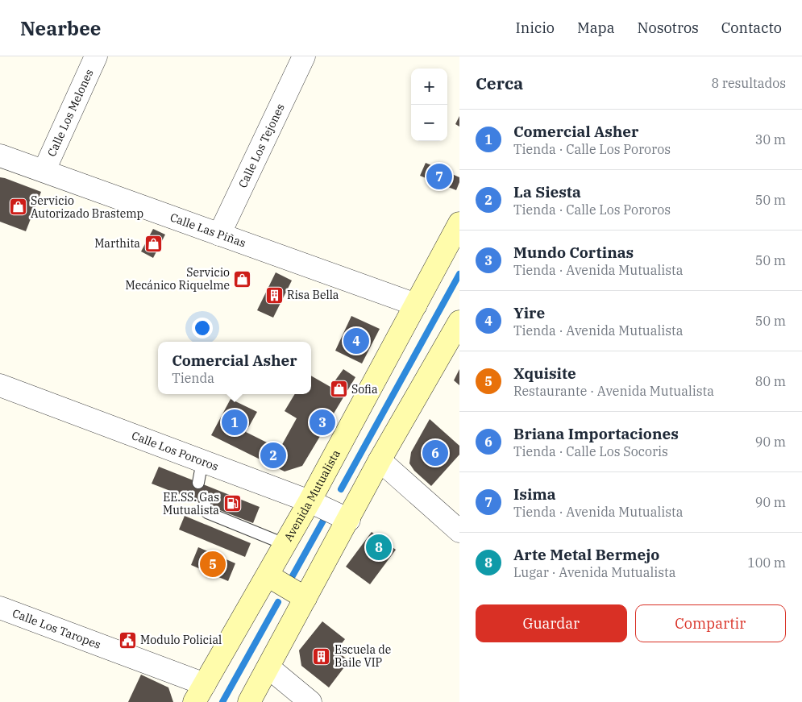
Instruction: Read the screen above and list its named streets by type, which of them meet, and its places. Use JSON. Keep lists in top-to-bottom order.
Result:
{
  "streets": {
    "main road": ["Avenida Mutualista"],
    "street": [
      "Calle Los Melones",
      "Calle Los Tejones",
      "Calle Las Piñas",
      "Calle Los Pororos",
      "Calle Los Taropes"
    ]
  },
  "crossings": [
    ["Calle Los Melones", "Calle Las Piñas"],
    ["Calle Los Tejones", "Calle Las Piñas"],
    ["Calle Las Piñas", "Avenida Mutualista"],
    ["Calle Los Pororos", "Avenida Mutualista"],
    ["Avenida Mutualista", "Calle Los Taropes"]
  ],
  "places": {
    "shop": [
      "Servicio Autorizado Brastemp",
      "Marthita",
      "Servicio Mecánico Riquelme",
      "Sofia"
    ],
    "building": ["Risa Bella", "Escuela de Baile VIP"],
    "fuel station": ["EE.SS. Gas Mutualista"],
    "public building": ["Modulo Policial"]
  },
  "page": {
    "header": "Nearbee",
    "nav": [
      "Inicio",
      "Mapa",
      "Nosotros",
      "Contacto"
    ],
    "heading": ["Cerca", "8 resultados"],
    "map_buttons": ["+", "−"],
    "list": [
      {
        "mark": "1",
        "name": "Comercial Asher",
        "note": "Tienda · Calle Los Pororos",
        "value": "30 m"
      },
      {
        "mark": "2",
        "name": "La Siesta",
        "note": "Tienda · Calle Los Pororos",
        "value": "50 m"
      },
      {
        "mark": "3",
        "name": "Mundo Cortinas",
        "note": "Tienda · Avenida Mutualista",
        "value": "50 m"
      },
      {
        "mark": "4",
        "name": "Yire",
        "note": "Tienda · Avenida Mutualista",
        "value": "50 m"
      },
      {
        "mark": "5",
        "name": "Xquisite",
        "note": "Restaurante · Avenida Mutualista",
        "value": "80 m"
      },
      {
        "mark": "6",
        "name": "Briana Importaciones",
        "note": "Tienda · Calle Los Socoris",
        "value": "90 m"
      },
      {
        "mark": "7",
        "name": "Isima",
        "note": "Tienda · Avenida Mutualista",
        "value": "90 m"
      },
      {
        "mark": "8",
        "name": "Arte Metal Bermejo",
        "note": "Lugar · Avenida Mutualista",
        "value": "100 m"
      }
    ],
    "pins": [
      "7",
      "4",
      "1",
      "3",
      "6",
      "2",
      "8",
      "5"
    ],
    "popup": ["Comercial Asher", "Tienda"],
    "buttons": ["Guardar", "Compartir"]
  }
}
